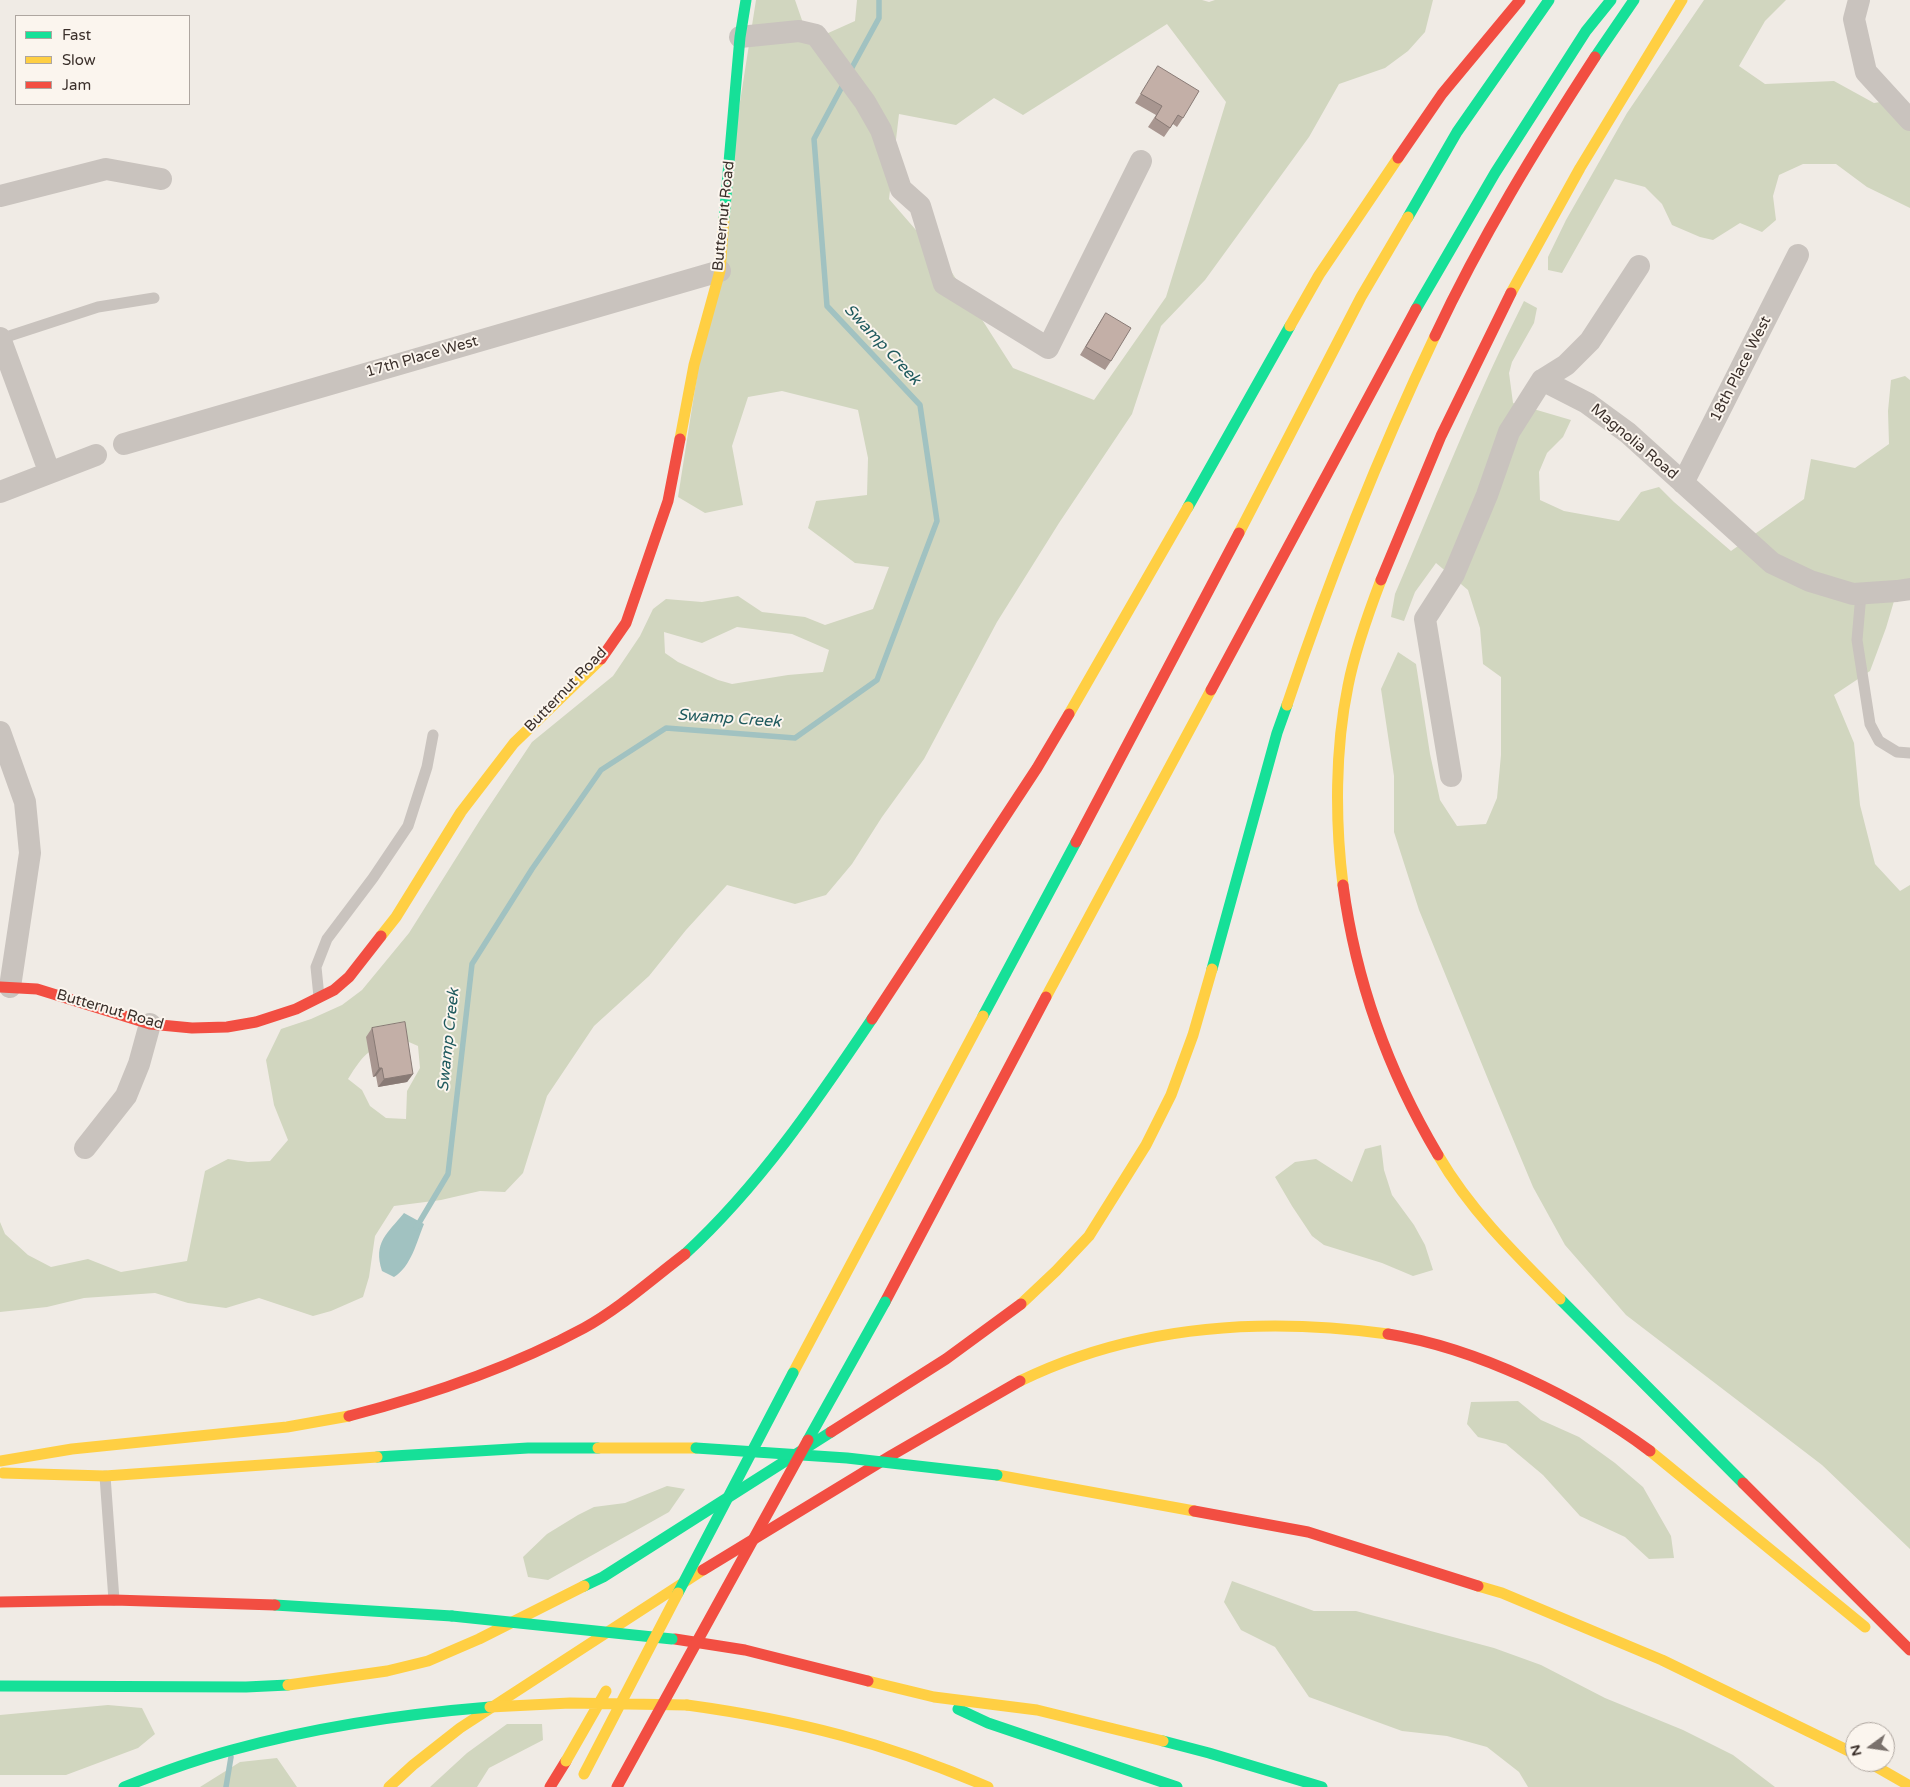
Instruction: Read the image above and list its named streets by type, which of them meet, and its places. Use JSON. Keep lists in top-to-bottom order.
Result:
{
  "streets": {
    "main road": ["Butternut Road"],
    "street": ["17th Place West", "18th Place West", "Magnolia Road"]
  },
  "crossings": [
    ["Butternut Road", "17th Place West"],
    ["18th Place West", "Magnolia Road"]
  ],
  "water": ["Swamp Creek"],
  "legend": ["Fast", "Slow", "Jam"],
  "north": "left"
}
